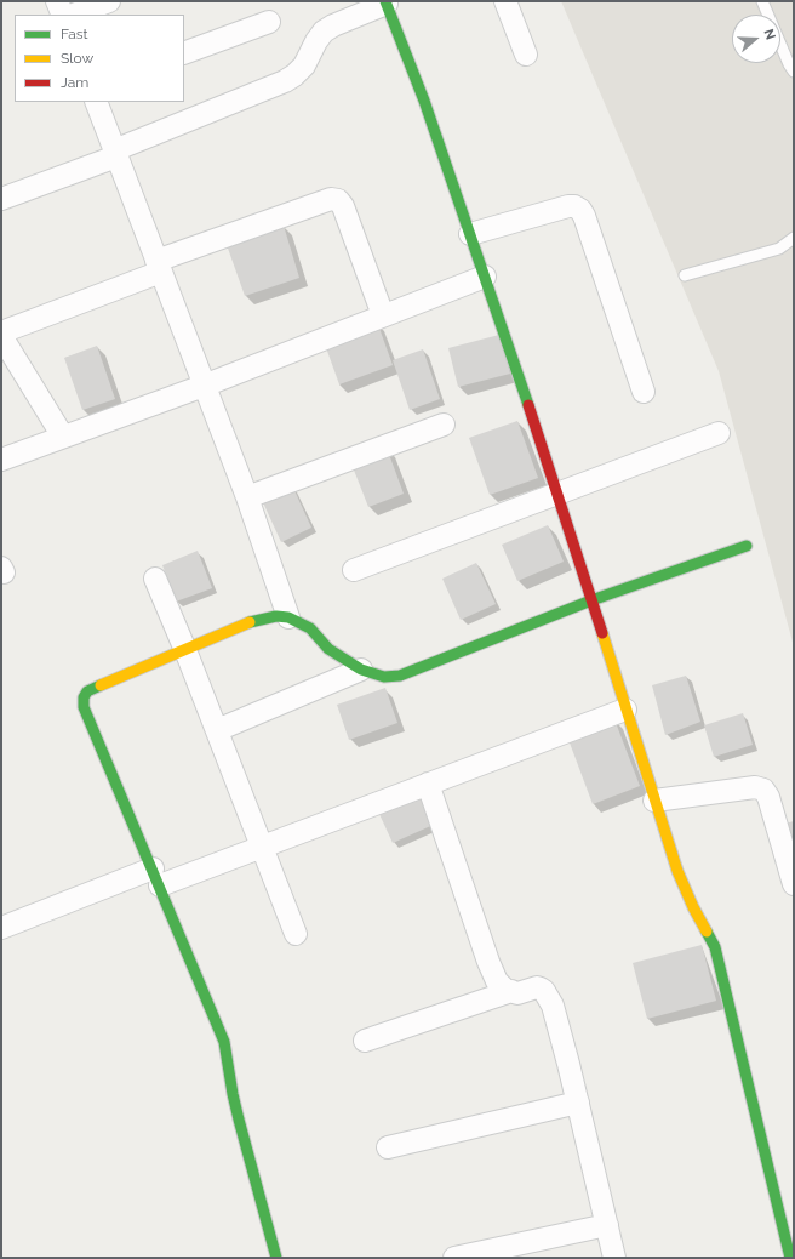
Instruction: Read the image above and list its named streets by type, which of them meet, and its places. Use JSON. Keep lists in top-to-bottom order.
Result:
{
  "legend": ["Fast", "Slow", "Jam"],
  "north": "right"
}
